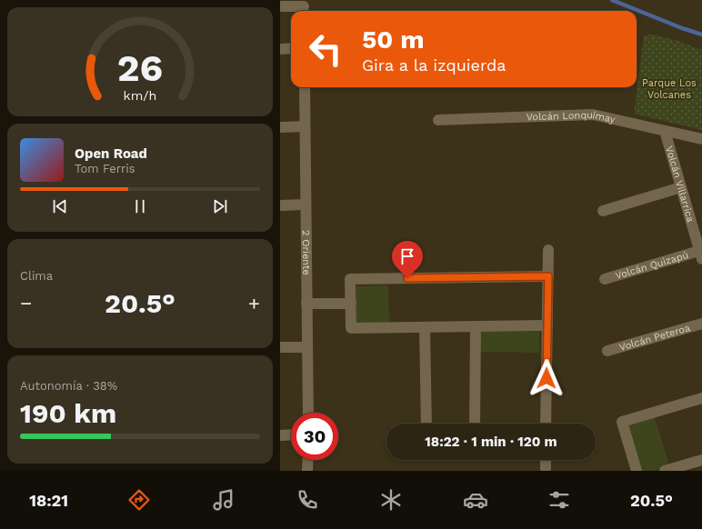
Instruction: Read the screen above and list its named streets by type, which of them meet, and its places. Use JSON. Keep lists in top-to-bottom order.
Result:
{
  "streets": {
    "street": [
      "Volcán Lonquimay",
      "Volcán Villarrica",
      "2 Oriente",
      "Volcán Quizapú",
      "Volcán Peteroa"
    ]
  },
  "crossings": [
    ["Volcán Lonquimay", "Volcán Villarrica"],
    ["Volcán Villarrica", "Volcán Quizapú"]
  ],
  "parks": ["Parque Los Volcanes"],
  "page": {
    "turn": ["50 m", "Gira a la izquierda"],
    "song": ["Open Road", "Tom Ferris"],
    "tile": [
      "Clima",
      ["Autonomía · 38%", "190 km"]
    ],
    "heat": ["−", "20.5°", "+"],
    "limit": "30",
    "trip": "18:22 · 1 min · 120 m",
    "tabs": ["18:21", "20.5°"],
    "gauge": ["26", "km/h"]
  }
}
